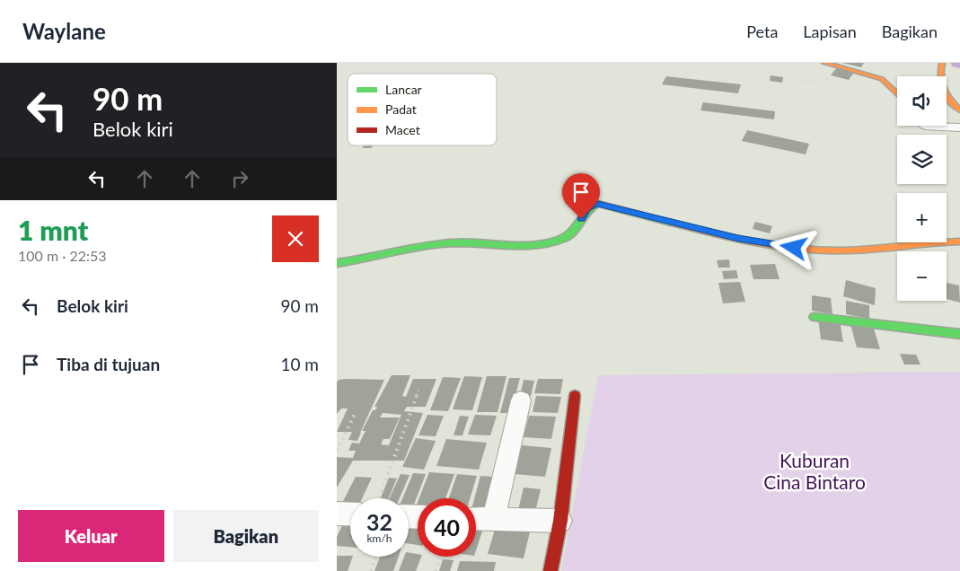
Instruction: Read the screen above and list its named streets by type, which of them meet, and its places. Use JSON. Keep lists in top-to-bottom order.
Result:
{
  "parks": ["Kuburan Cina Bintaro"],
  "legend": ["Lancar", "Padat", "Macet"],
  "page": {
    "header": "Waylane",
    "nav": ["Peta", "Lapisan", "Bagikan"],
    "turn": ["90 m", "Belok kiri"],
    "map_buttons": ["+", "−"],
    "heading": ["1 mnt", "100 m · 22:53"],
    "list": [
      {
        "name": "Belok kiri",
        "value": "90 m"
      },
      {
        "name": "Tiba di tujuan",
        "value": "10 m"
      }
    ],
    "speed": "32 km/h",
    "limit": "40",
    "buttons": ["Keluar", "Bagikan"]
  }
}
